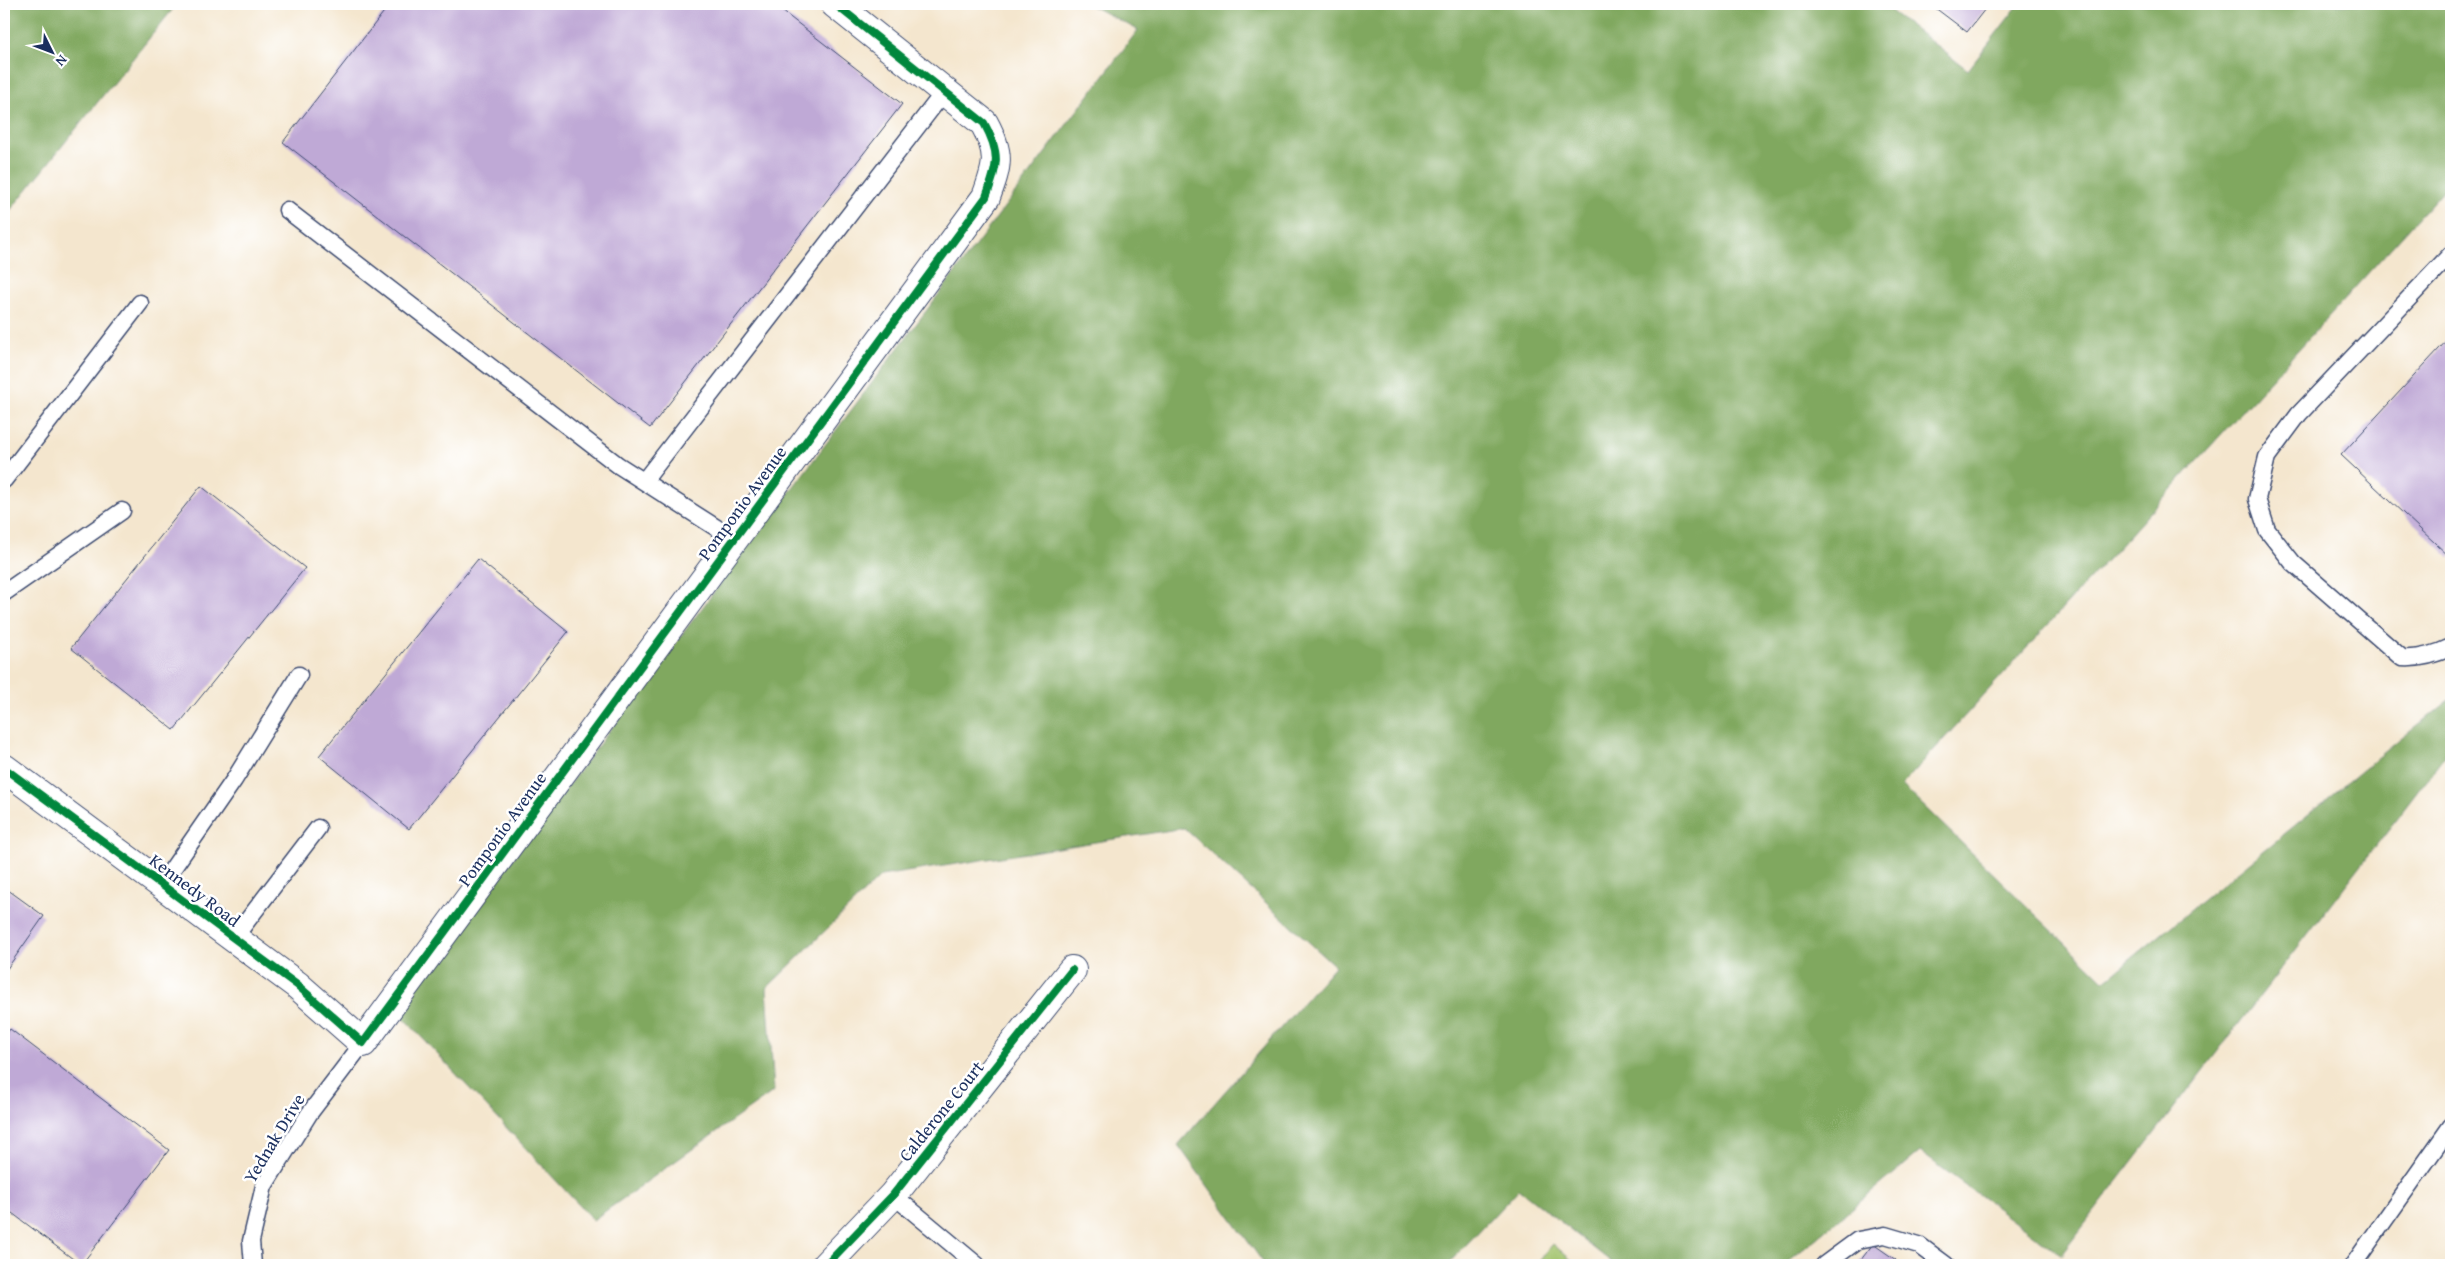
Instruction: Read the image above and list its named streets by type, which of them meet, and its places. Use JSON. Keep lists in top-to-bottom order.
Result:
{
  "streets": {
    "street": ["Pomponio Avenue", "Kennedy Road", "Calderone Court"],
    "lane": ["Yednak Drive"]
  },
  "crossings": [
    ["Pomponio Avenue", "Kennedy Road"],
    ["Pomponio Avenue", "Yednak Drive"],
    ["Kennedy Road", "Yednak Drive"]
  ],
  "north": "bottom right"
}
